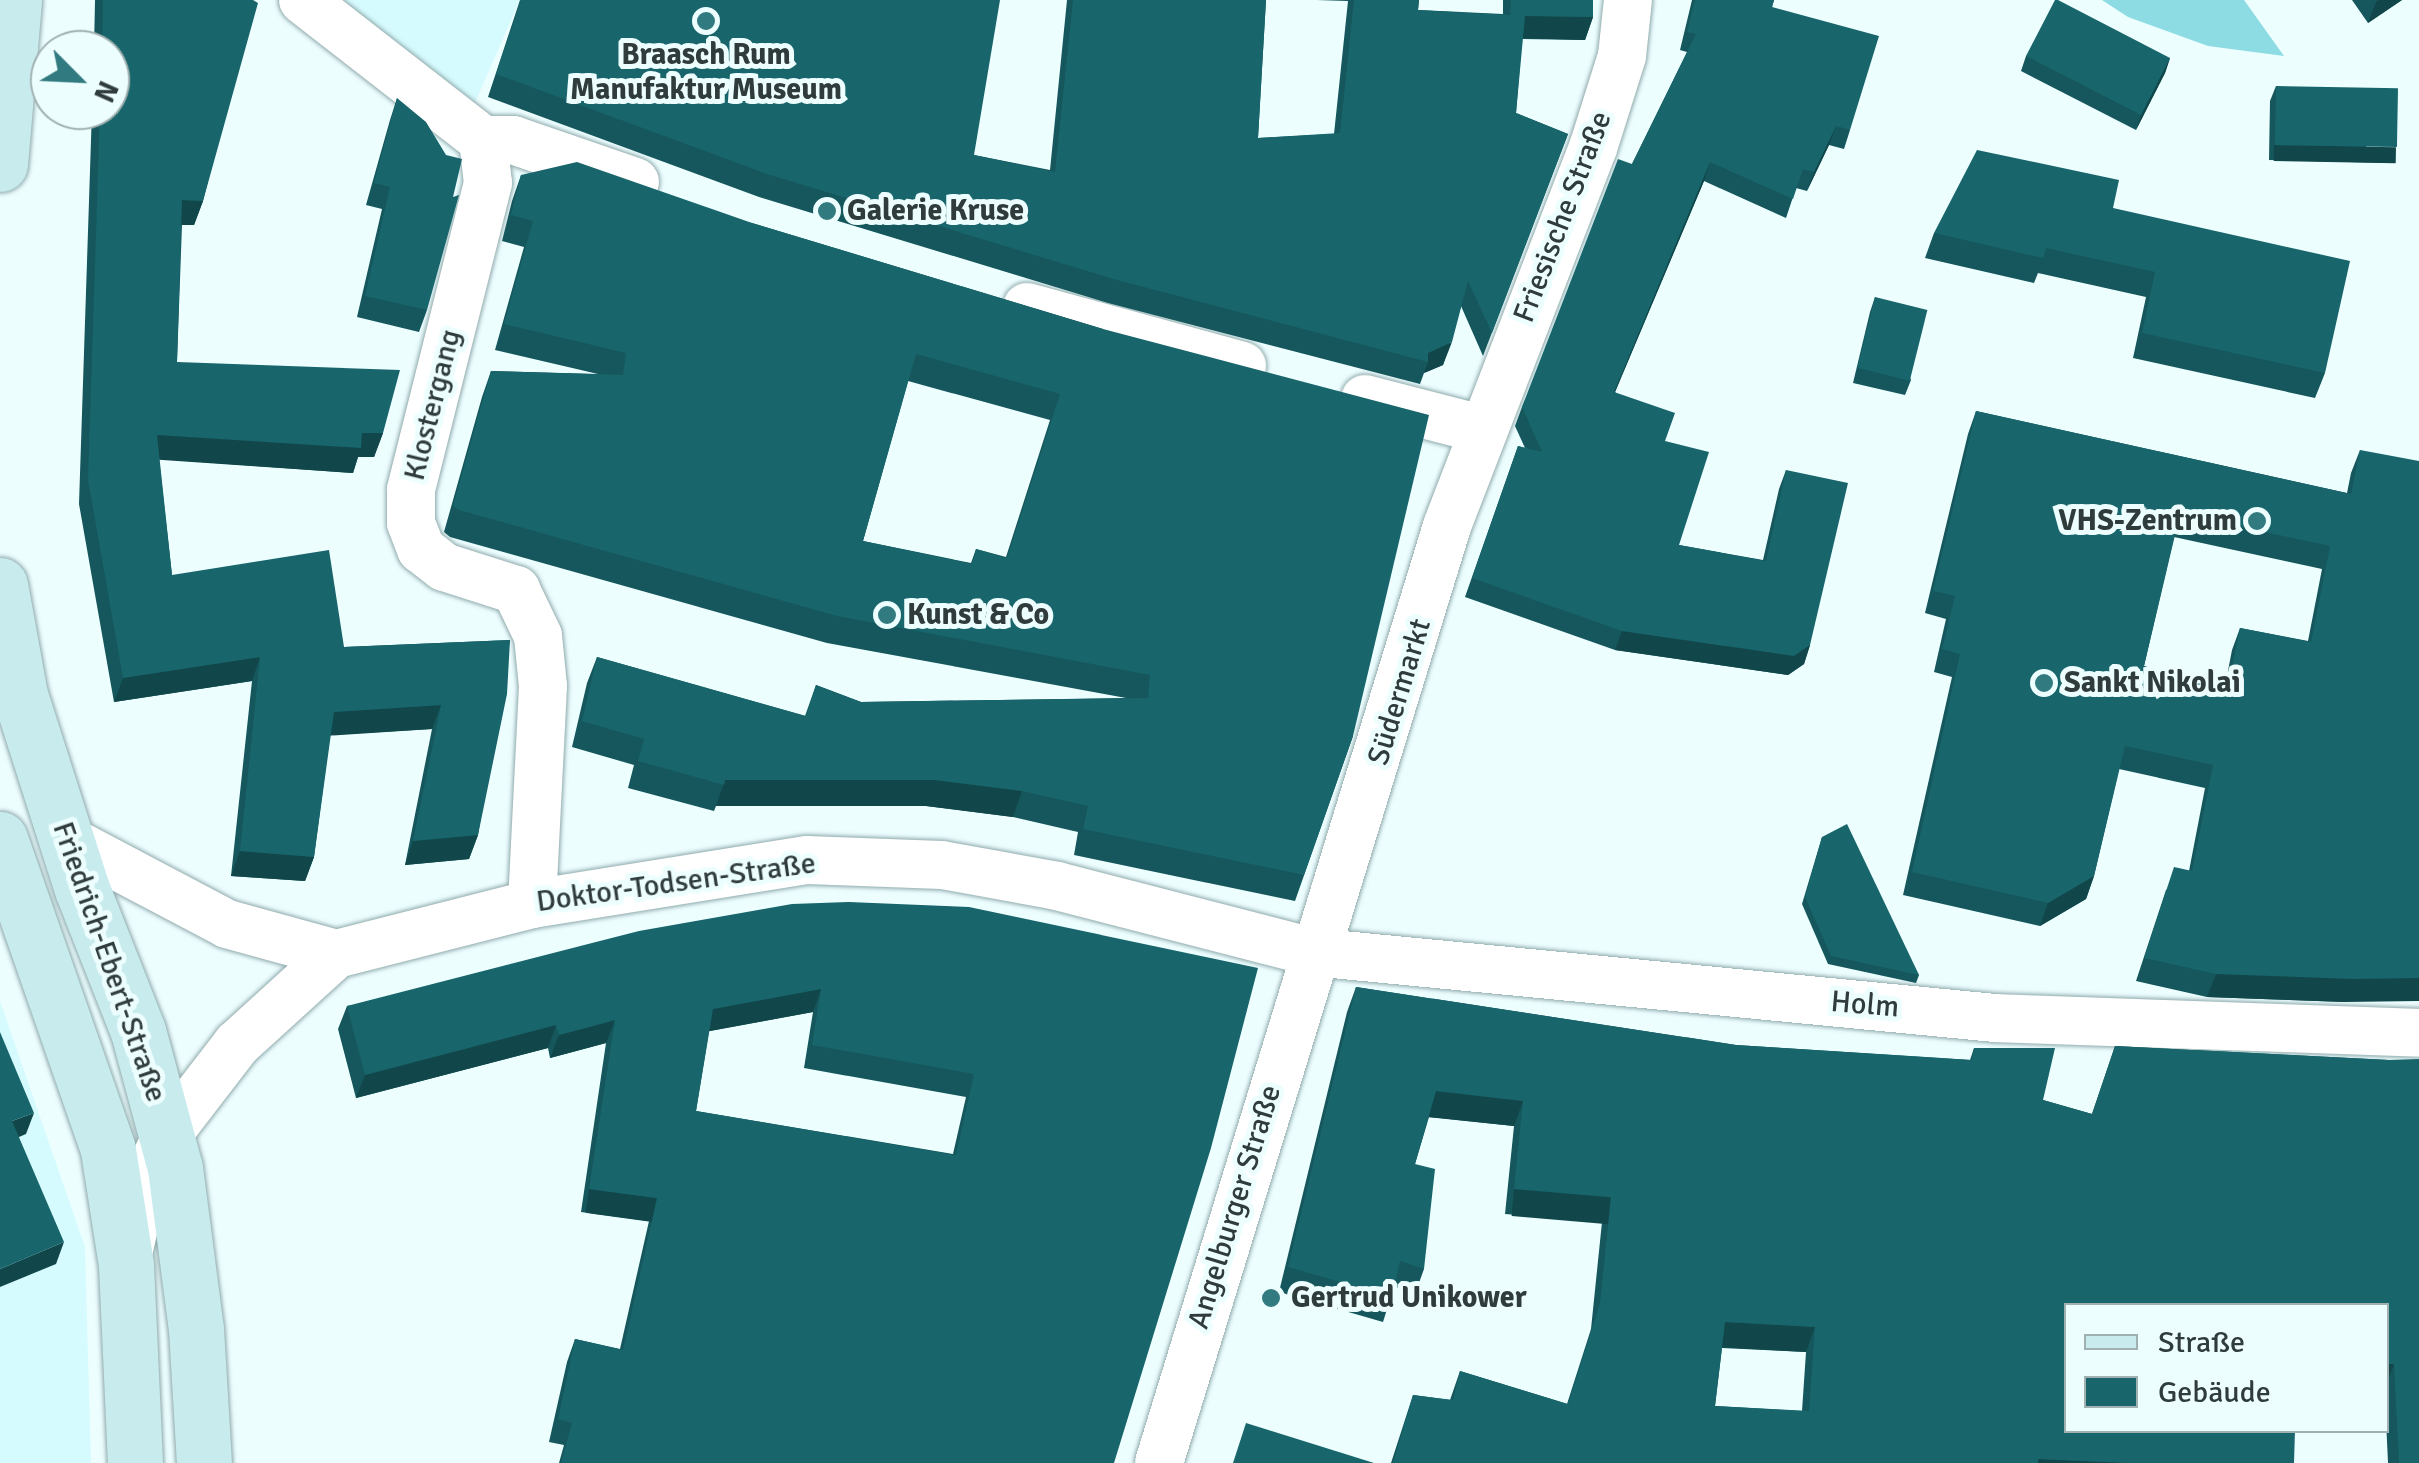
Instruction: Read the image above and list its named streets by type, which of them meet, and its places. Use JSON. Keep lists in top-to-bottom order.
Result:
{
  "streets": {
    "main road": ["Friedrich-Ebert-Straße"],
    "street": [
      "Friesische Straße",
      "Klostergang",
      "Südermarkt",
      "Doktor-Todsen-Straße",
      "Holm",
      "Angelburger Straße"
    ]
  },
  "crossings": [
    ["Friesische Straße", "Südermarkt"],
    ["Klostergang", "Doktor-Todsen-Straße"],
    ["Südermarkt", "Doktor-Todsen-Straße"],
    ["Südermarkt", "Holm"],
    ["Südermarkt", "Angelburger Straße"],
    ["Doktor-Todsen-Straße", "Friedrich-Ebert-Straße"],
    ["Doktor-Todsen-Straße", "Holm"],
    ["Doktor-Todsen-Straße", "Angelburger Straße"],
    ["Holm", "Angelburger Straße"]
  ],
  "places": [
    "Braasch Rum Manufaktur Museum",
    "Galerie Kruse",
    "VHS-Zentrum",
    "Kunst & Co",
    "Sankt Nikolai",
    "Gertrud Unikower"
  ],
  "legend": ["Straße", "Gebäude"],
  "north": "bottom right"
}
